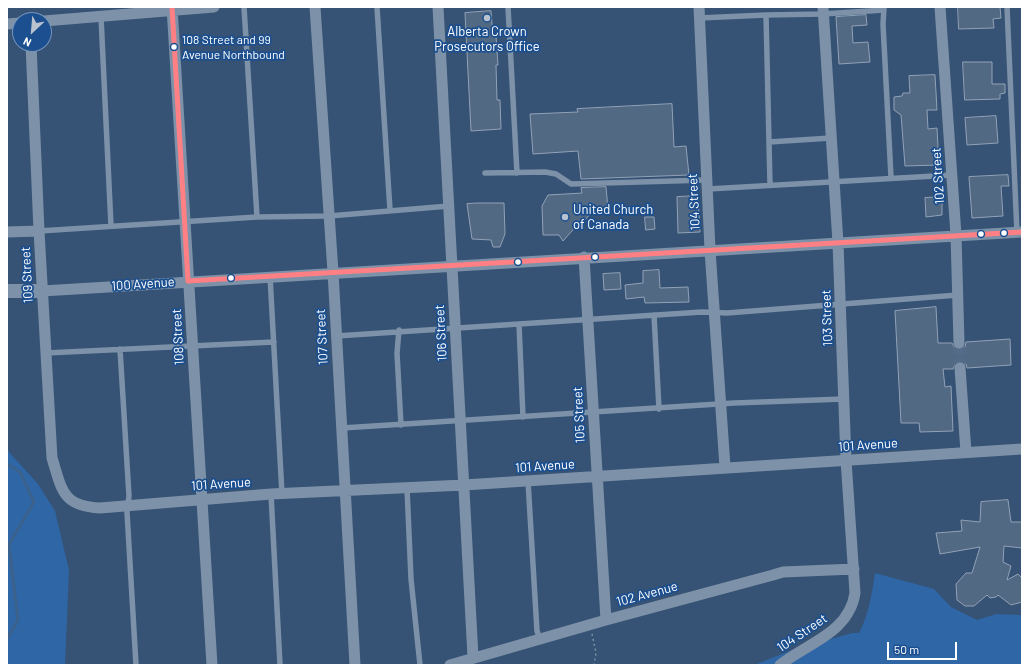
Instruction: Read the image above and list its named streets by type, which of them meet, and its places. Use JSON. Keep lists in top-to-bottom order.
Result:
{
  "streets": {
    "street": [
      "102 Street",
      "104 Street",
      "109 Street",
      "100 Avenue",
      "103 Street",
      "106 Street",
      "108 Street",
      "107 Street",
      "105 Street",
      "101 Avenue",
      "102 Avenue"
    ]
  },
  "crossings": [
    ["102 Street", "100 Avenue"],
    ["104 Street", "100 Avenue"],
    ["104 Street", "103 Street"],
    ["104 Street", "101 Avenue"],
    ["109 Street", "100 Avenue"],
    ["109 Street", "101 Avenue"],
    ["100 Avenue", "103 Street"],
    ["100 Avenue", "106 Street"],
    ["100 Avenue", "108 Street"],
    ["100 Avenue", "107 Street"],
    ["100 Avenue", "105 Street"],
    ["103 Street", "101 Avenue"],
    ["103 Street", "102 Avenue"],
    ["106 Street", "101 Avenue"],
    ["106 Street", "102 Avenue"],
    ["108 Street", "101 Avenue"],
    ["107 Street", "101 Avenue"],
    ["105 Street", "101 Avenue"],
    ["105 Street", "102 Avenue"]
  ],
  "places": ["Alberta Crown Prosecutors Office", "108 Street and 99 Avenue Northbound", "United Church of Canada"],
  "scale_bar": "50 m",
  "north": "bottom left"
}
